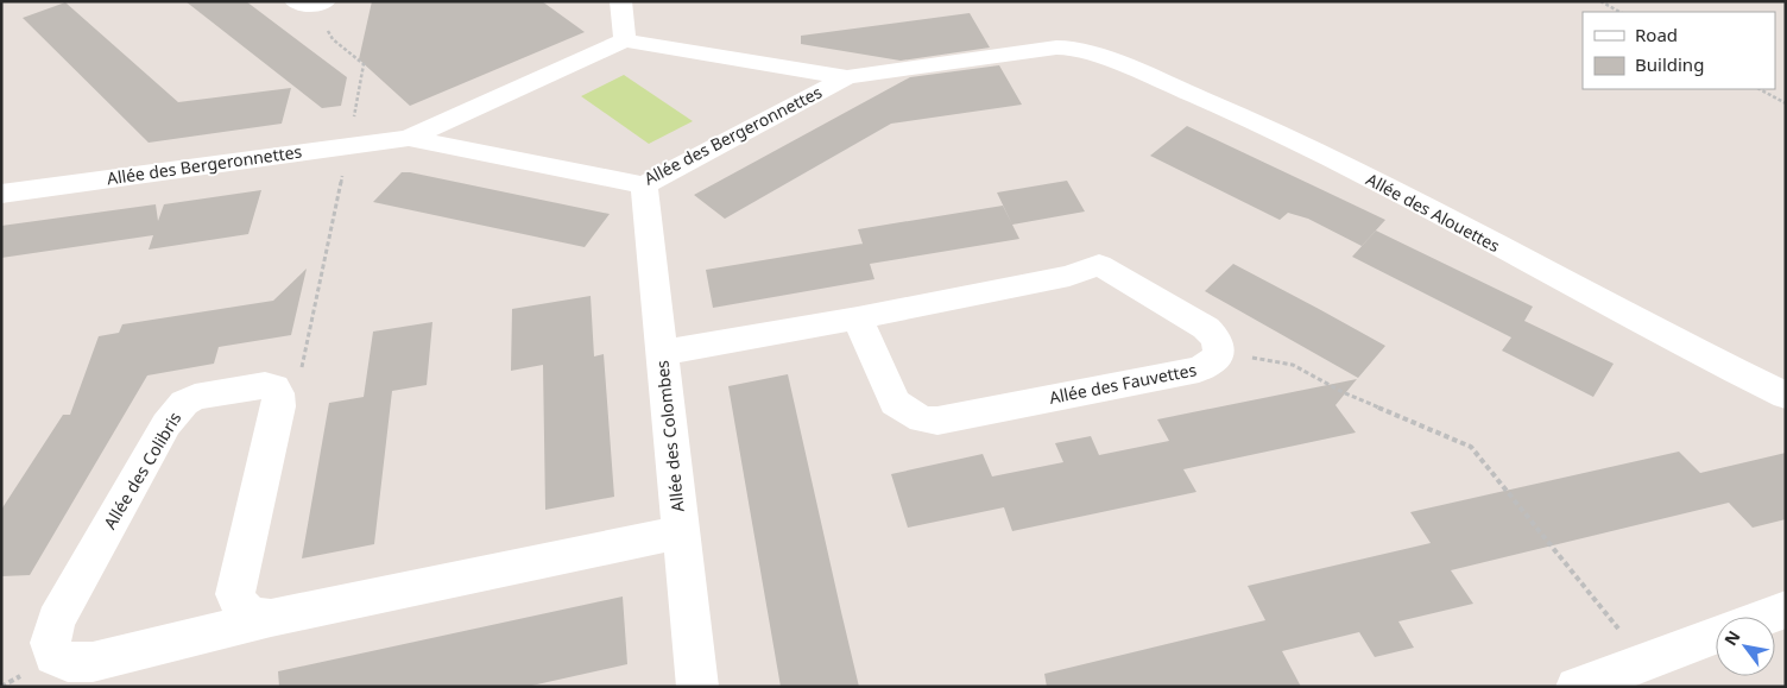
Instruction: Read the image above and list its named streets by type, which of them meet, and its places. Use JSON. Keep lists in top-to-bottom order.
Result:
{
  "streets": {
    "street": [
      "Allée des Bergeronnettes",
      "Allée des Alouettes",
      "Allée des Fauvettes",
      "Allée des Colombes",
      "Allée des Colibris"
    ]
  },
  "crossings": [
    ["Allée des Bergeronnettes", "Allée des Alouettes"],
    ["Allée des Bergeronnettes", "Allée des Colombes"],
    ["Allée des Colombes", "Allée des Colibris"]
  ],
  "legend": ["Road", "Building"],
  "north": "top left"
}
